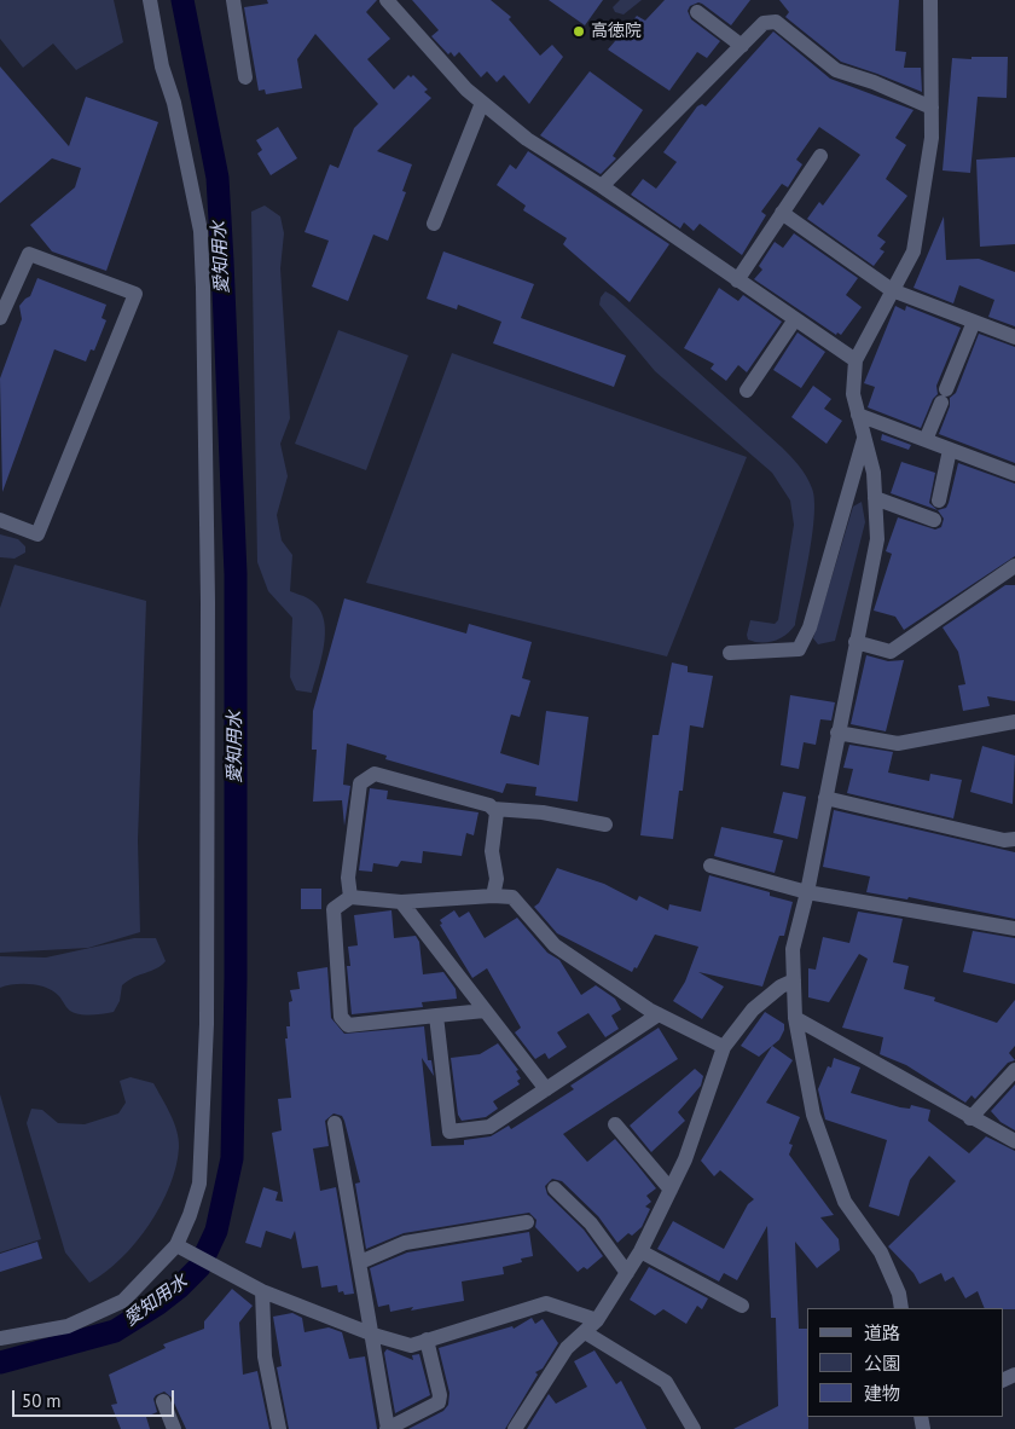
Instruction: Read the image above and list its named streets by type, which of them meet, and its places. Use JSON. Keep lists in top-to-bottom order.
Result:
{
  "water": ["愛知用水"],
  "places": ["高徳院"],
  "legend": ["道路", "公園", "建物"],
  "scale_bar": "50 m"
}
